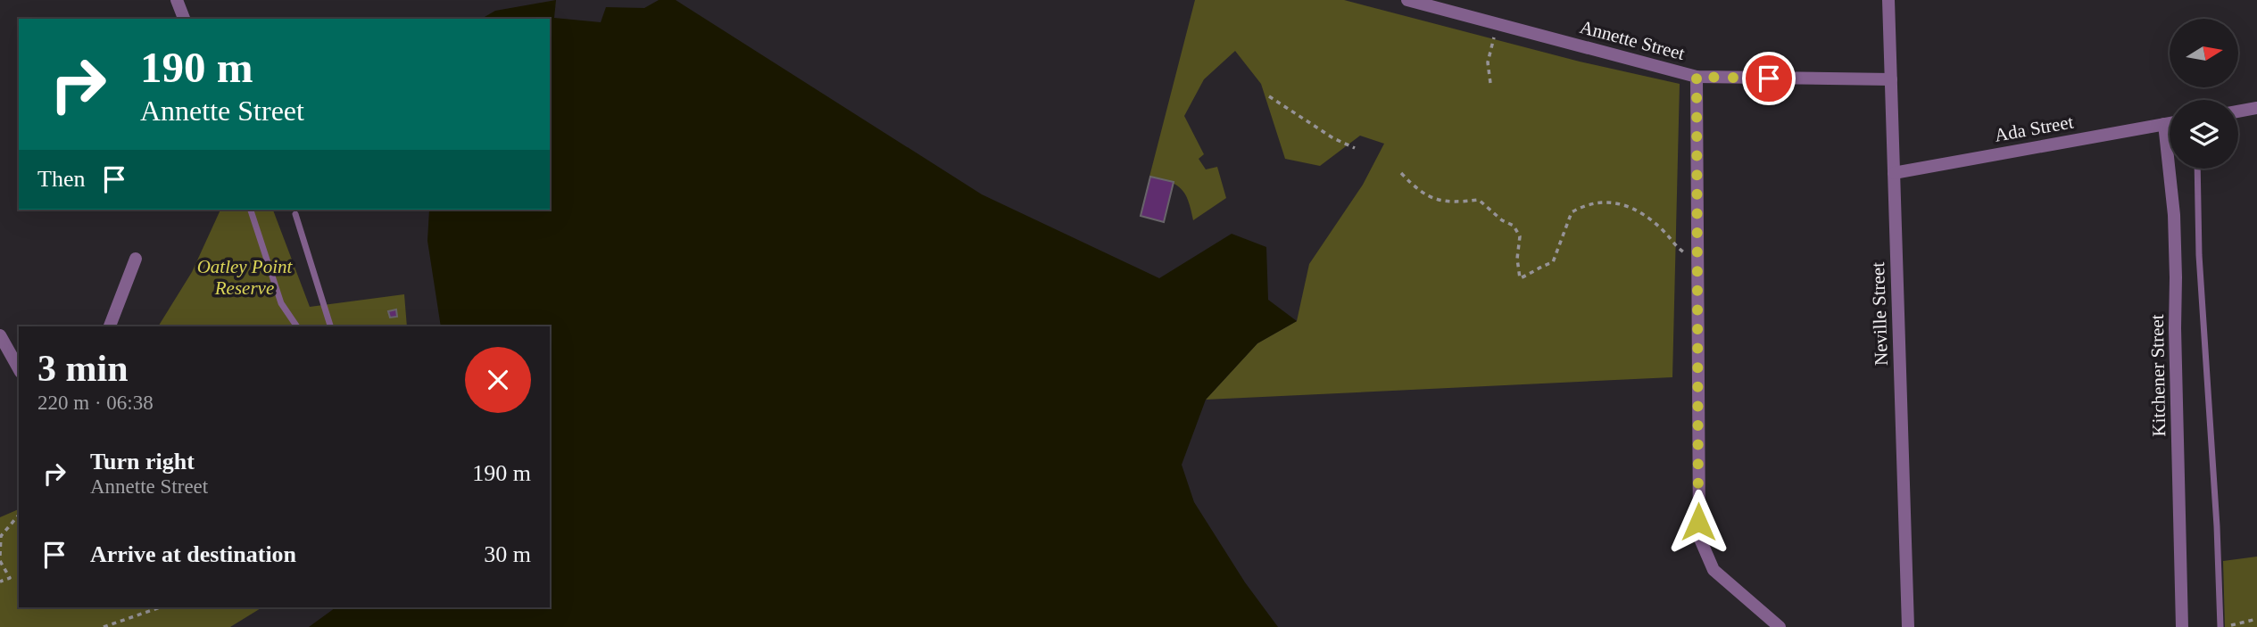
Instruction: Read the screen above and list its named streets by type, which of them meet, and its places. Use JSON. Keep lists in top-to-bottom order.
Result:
{
  "streets": {
    "street": [
      "Annette Street",
      "Ada Street",
      "Neville Street",
      "Kitchener Street"
    ]
  },
  "crossings": [
    ["Annette Street", "Neville Street"],
    ["Ada Street", "Neville Street"],
    ["Ada Street", "Kitchener Street"]
  ],
  "parks": ["Oatley Point Reserve"],
  "north": "right",
  "page": {
    "turn": ["190 m", "Annette Street"],
    "then": "Then",
    "heading": ["3 min", "220 m · 06:38"],
    "list": [
      {
        "name": "Turn right",
        "note": "Annette Street",
        "value": "190 m"
      },
      {
        "name": "Arrive at destination",
        "value": "30 m"
      }
    ]
  }
}
